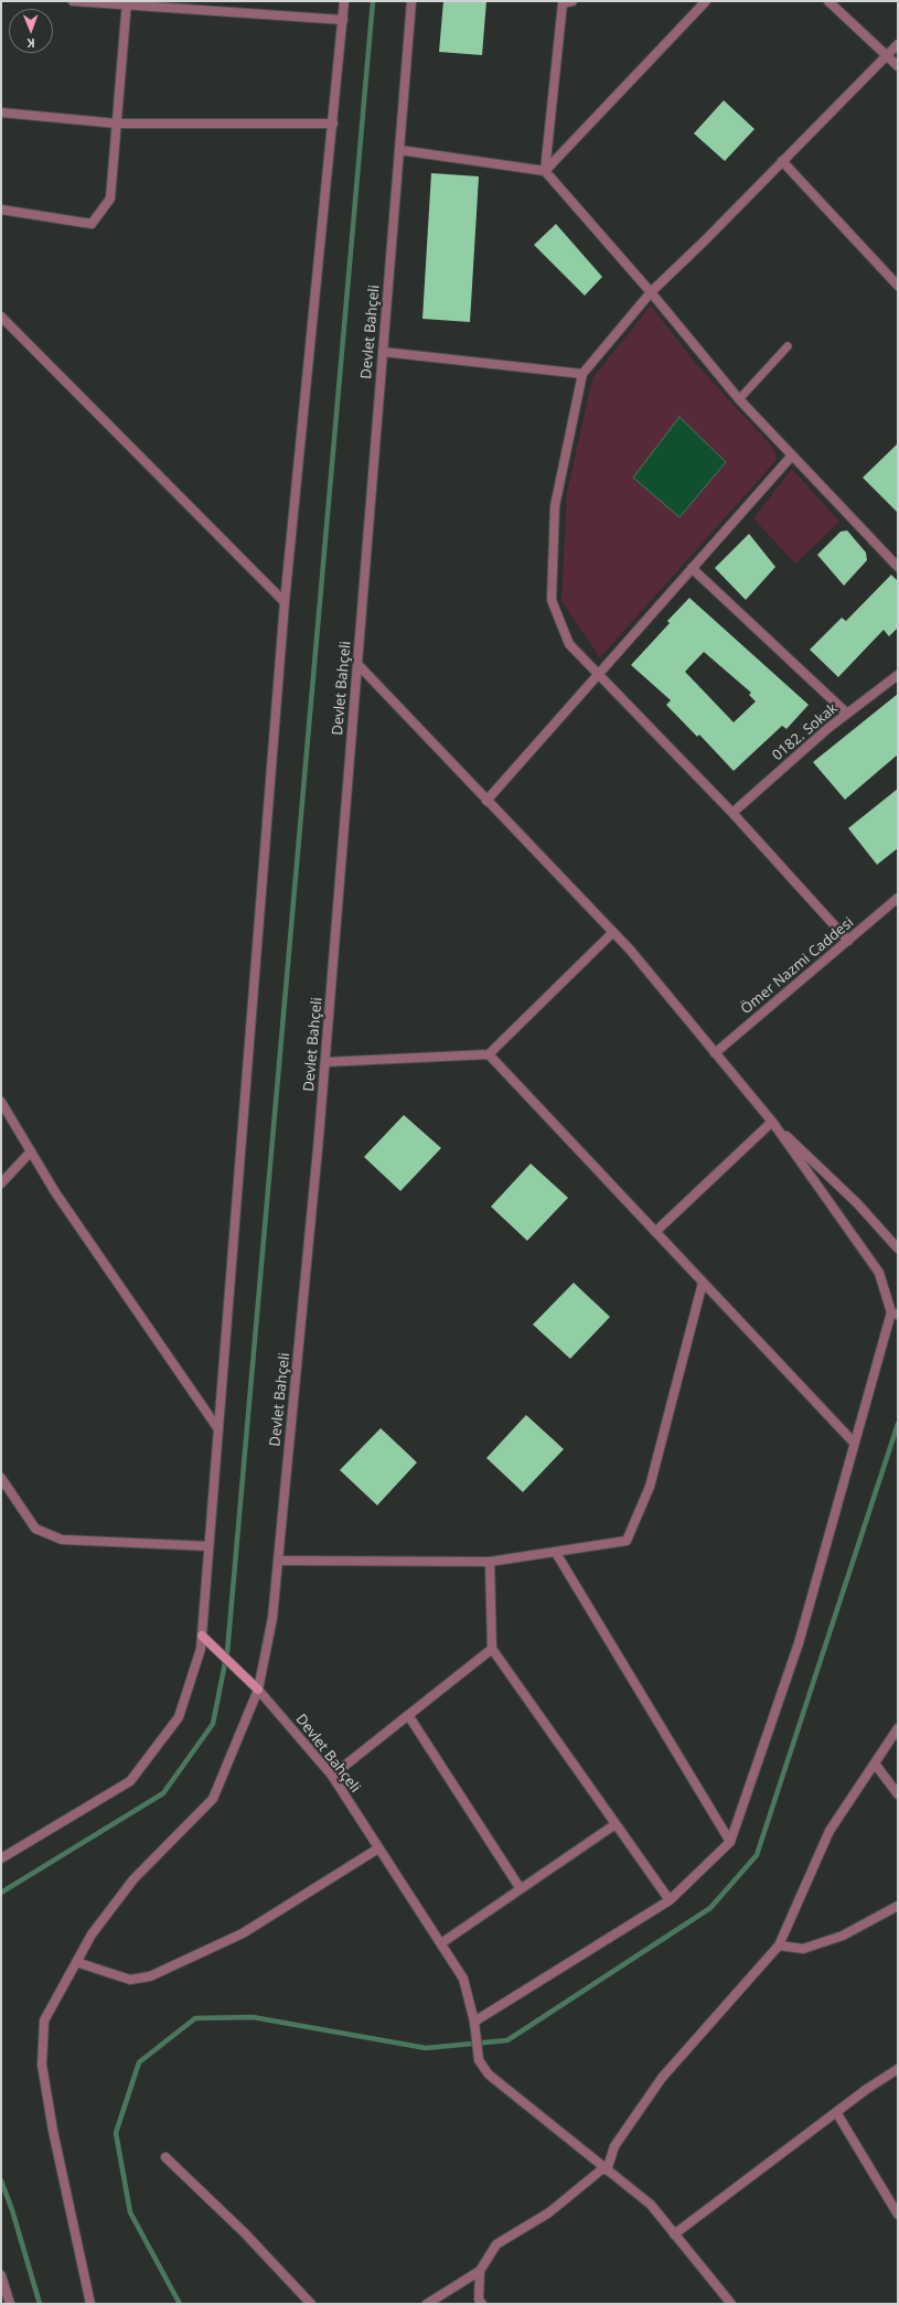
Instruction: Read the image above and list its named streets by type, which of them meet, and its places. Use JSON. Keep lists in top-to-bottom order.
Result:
{
  "streets": {
    "street": ["Devlet Bahçeli", "0182. Sokak", "Ömer Nazmi Caddesi"]
  },
  "north": "bottom"
}
